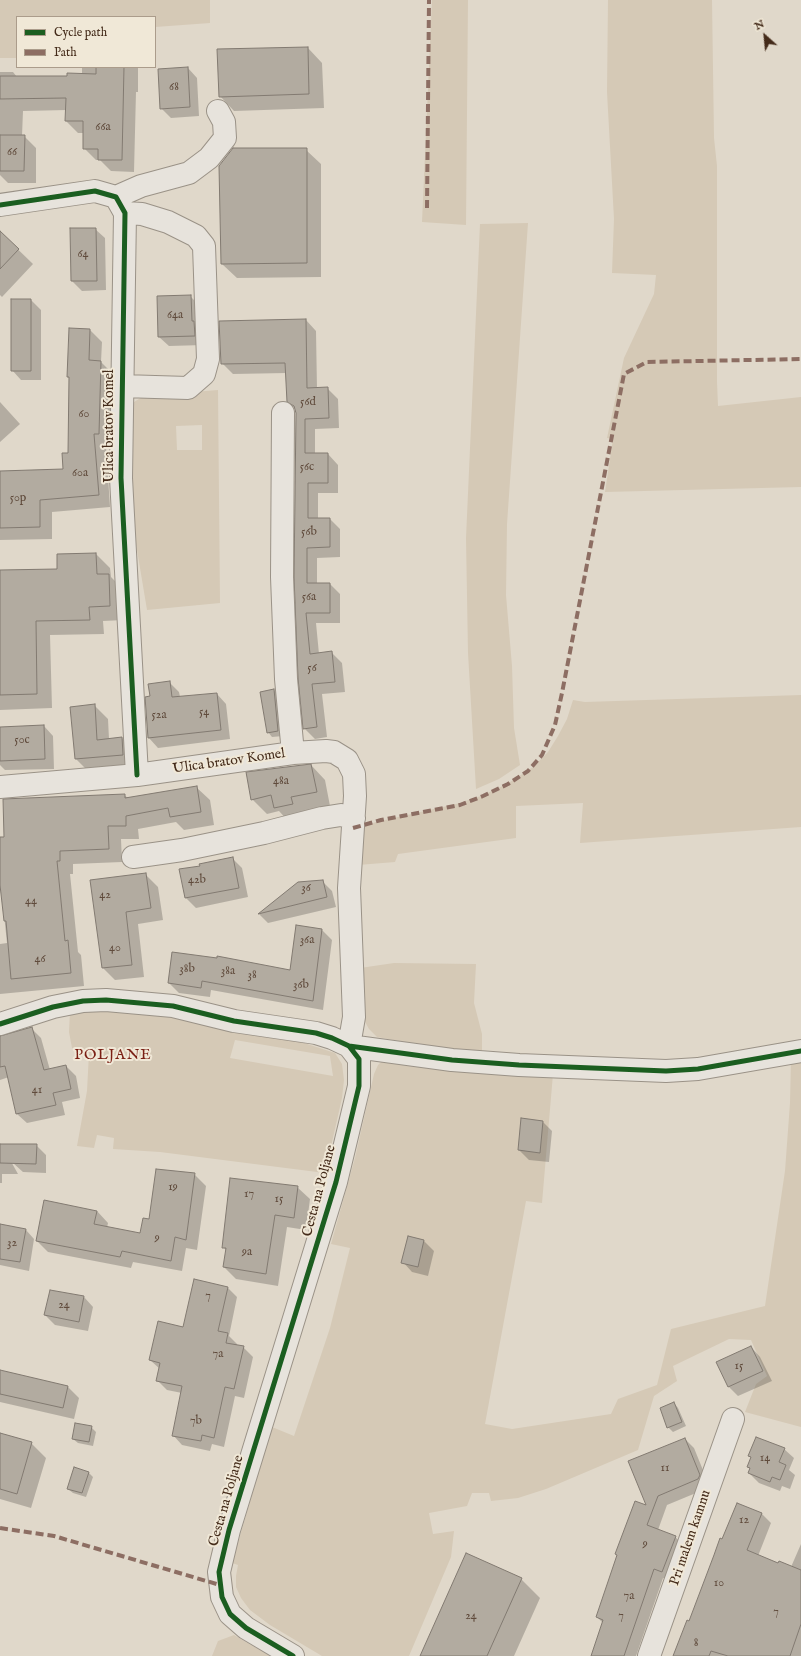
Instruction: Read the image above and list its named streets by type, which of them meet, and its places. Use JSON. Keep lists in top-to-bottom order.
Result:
{
  "streets": {
    "street": ["Ulica bratov Komel", "Cesta na Poljane", "Pri malem kamnu"]
  },
  "districts": ["POLJANE"],
  "house_numbers": [
    "68",
    "66a",
    "66",
    "64",
    "64a",
    "56d",
    "60",
    "56c",
    "60a",
    "50p",
    "56b",
    "56a",
    "56",
    "54",
    "52a",
    "50c",
    "48a",
    "42b",
    "36",
    "42",
    "44",
    "36a",
    "40",
    "46",
    "38b",
    "38a",
    "38",
    "36b",
    "41",
    "19",
    "17",
    "15",
    "9",
    "32",
    "9a",
    "7",
    "24",
    "7a",
    "15",
    "7b",
    "14",
    "11",
    "12",
    "9",
    "10",
    "7a",
    "7",
    "24",
    "7",
    "8"
  ],
  "legend": ["Cycle path", "Path"],
  "north": "top left"
}
